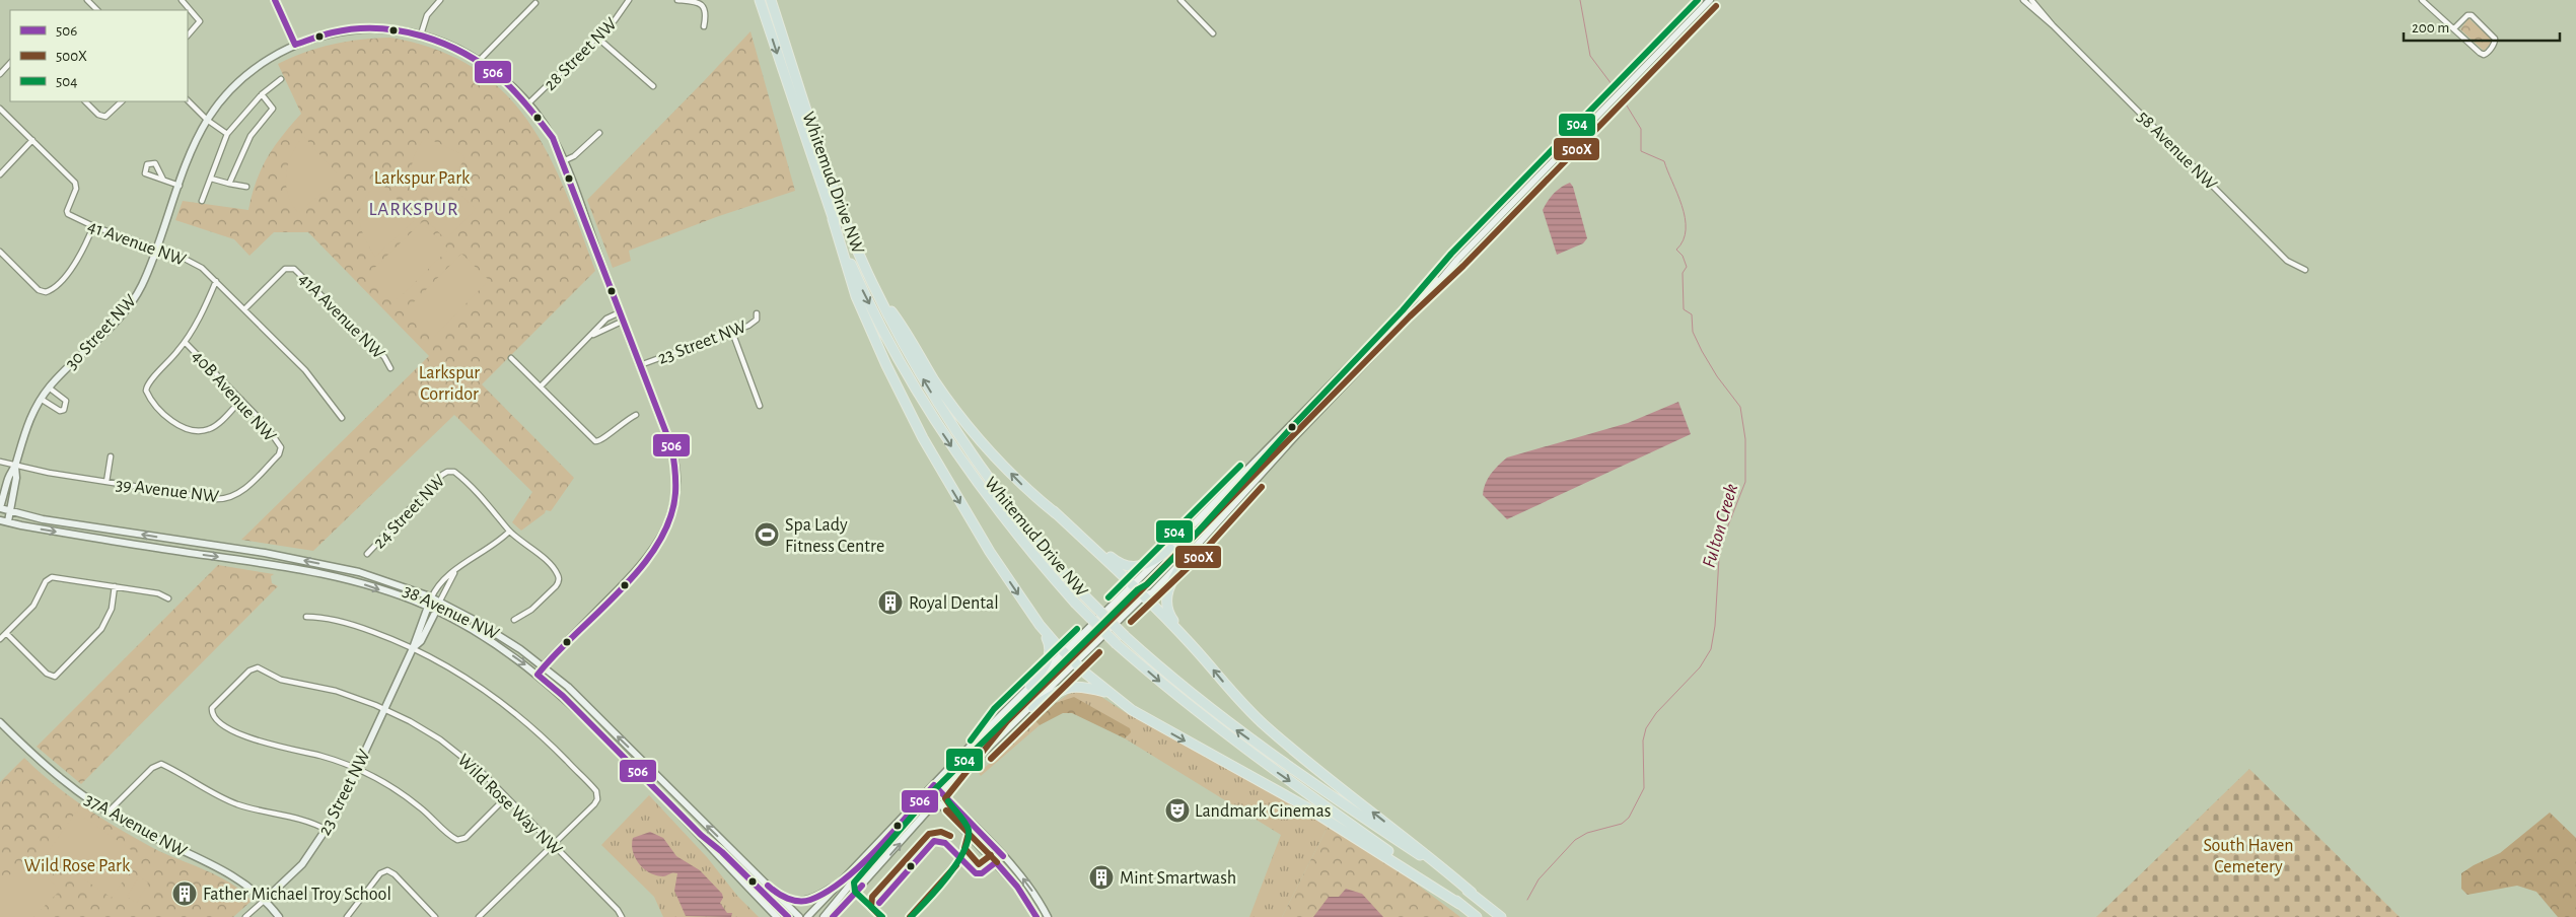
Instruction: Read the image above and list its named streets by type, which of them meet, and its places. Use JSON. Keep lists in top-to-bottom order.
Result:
{
  "streets": {
    "highway": ["Whitemud Drive NW"],
    "main road": [
      "30 Street NW",
      "23 Street NW",
      "38 Avenue NW",
      "37A Avenue NW"
    ],
    "street": [
      "28 Street NW",
      "58 Avenue NW",
      "41 Avenue NW",
      "41A Avenue NW",
      "40B Avenue NW",
      "39 Avenue NW",
      "24 Street NW",
      "Wild Rose Way NW"
    ]
  },
  "crossings": [
    ["28 Street NW", "30 Street NW"],
    ["41 Avenue NW", "41A Avenue NW"],
    ["41 Avenue NW", "30 Street NW"],
    ["30 Street NW", "23 Street NW"],
    ["30 Street NW", "39 Avenue NW"],
    ["30 Street NW", "38 Avenue NW"],
    ["23 Street NW", "24 Street NW"],
    ["23 Street NW", "38 Avenue NW"],
    ["23 Street NW", "Wild Rose Way NW"],
    ["23 Street NW", "37A Avenue NW"],
    ["40B Avenue NW", "39 Avenue NW"]
  ],
  "districts": ["LARKSPUR"],
  "water": ["Fulton Creek"],
  "parks": [
    "Larkspur Park",
    "Larkspur Corridor",
    "South Haven Cemetery",
    "Wild Rose Park"
  ],
  "places": {
    "sports": ["Spa Lady Fitness Centre"],
    "building": ["Royal Dental", "Mint Smartwash", "Father Michael Troy School"],
    "theatre": ["Landmark Cinemas"]
  },
  "lines": ["transit line 506", "transit line 504", "transit line 500X"],
  "legend": ["506", "500X", "504"],
  "scale_bar": "200 m"
}
